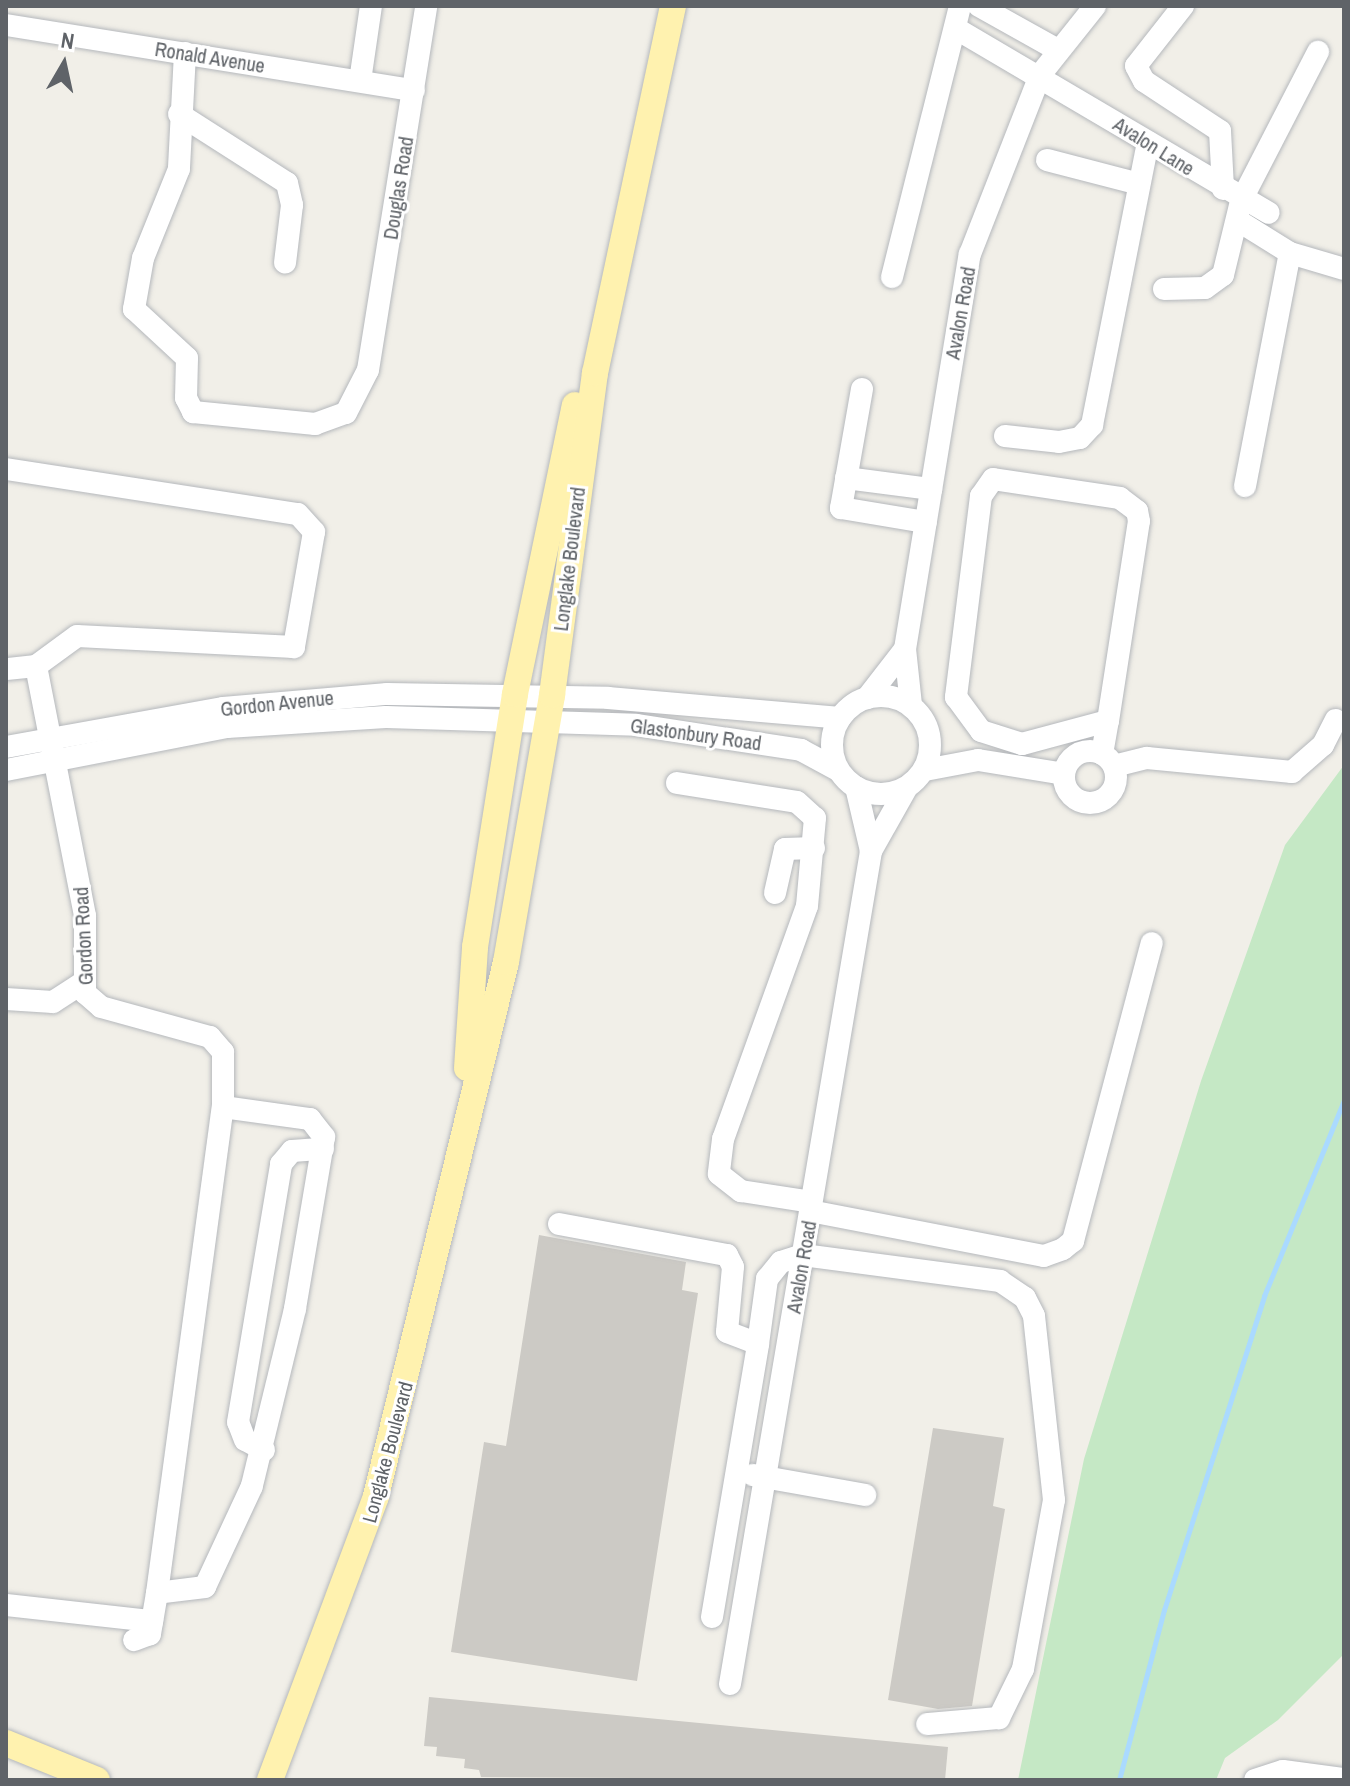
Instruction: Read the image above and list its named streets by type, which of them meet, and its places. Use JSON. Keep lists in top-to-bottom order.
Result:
{
  "streets": {
    "main road": ["Longlake Boulevard"],
    "street": [
      "Ronald Avenue",
      "Avalon Lane",
      "Douglas Road",
      "Avalon Road",
      "Gordon Avenue",
      "Glastonbury Road",
      "Gordon Road"
    ]
  },
  "crossings": [
    ["Ronald Avenue", "Douglas Road"],
    ["Avalon Lane", "Avalon Road"],
    ["Avalon Road", "Glastonbury Road"],
    ["Longlake Boulevard", "Gordon Avenue"],
    ["Longlake Boulevard", "Glastonbury Road"],
    ["Gordon Avenue", "Glastonbury Road"],
    ["Gordon Avenue", "Gordon Road"]
  ],
  "north": "top"
}
